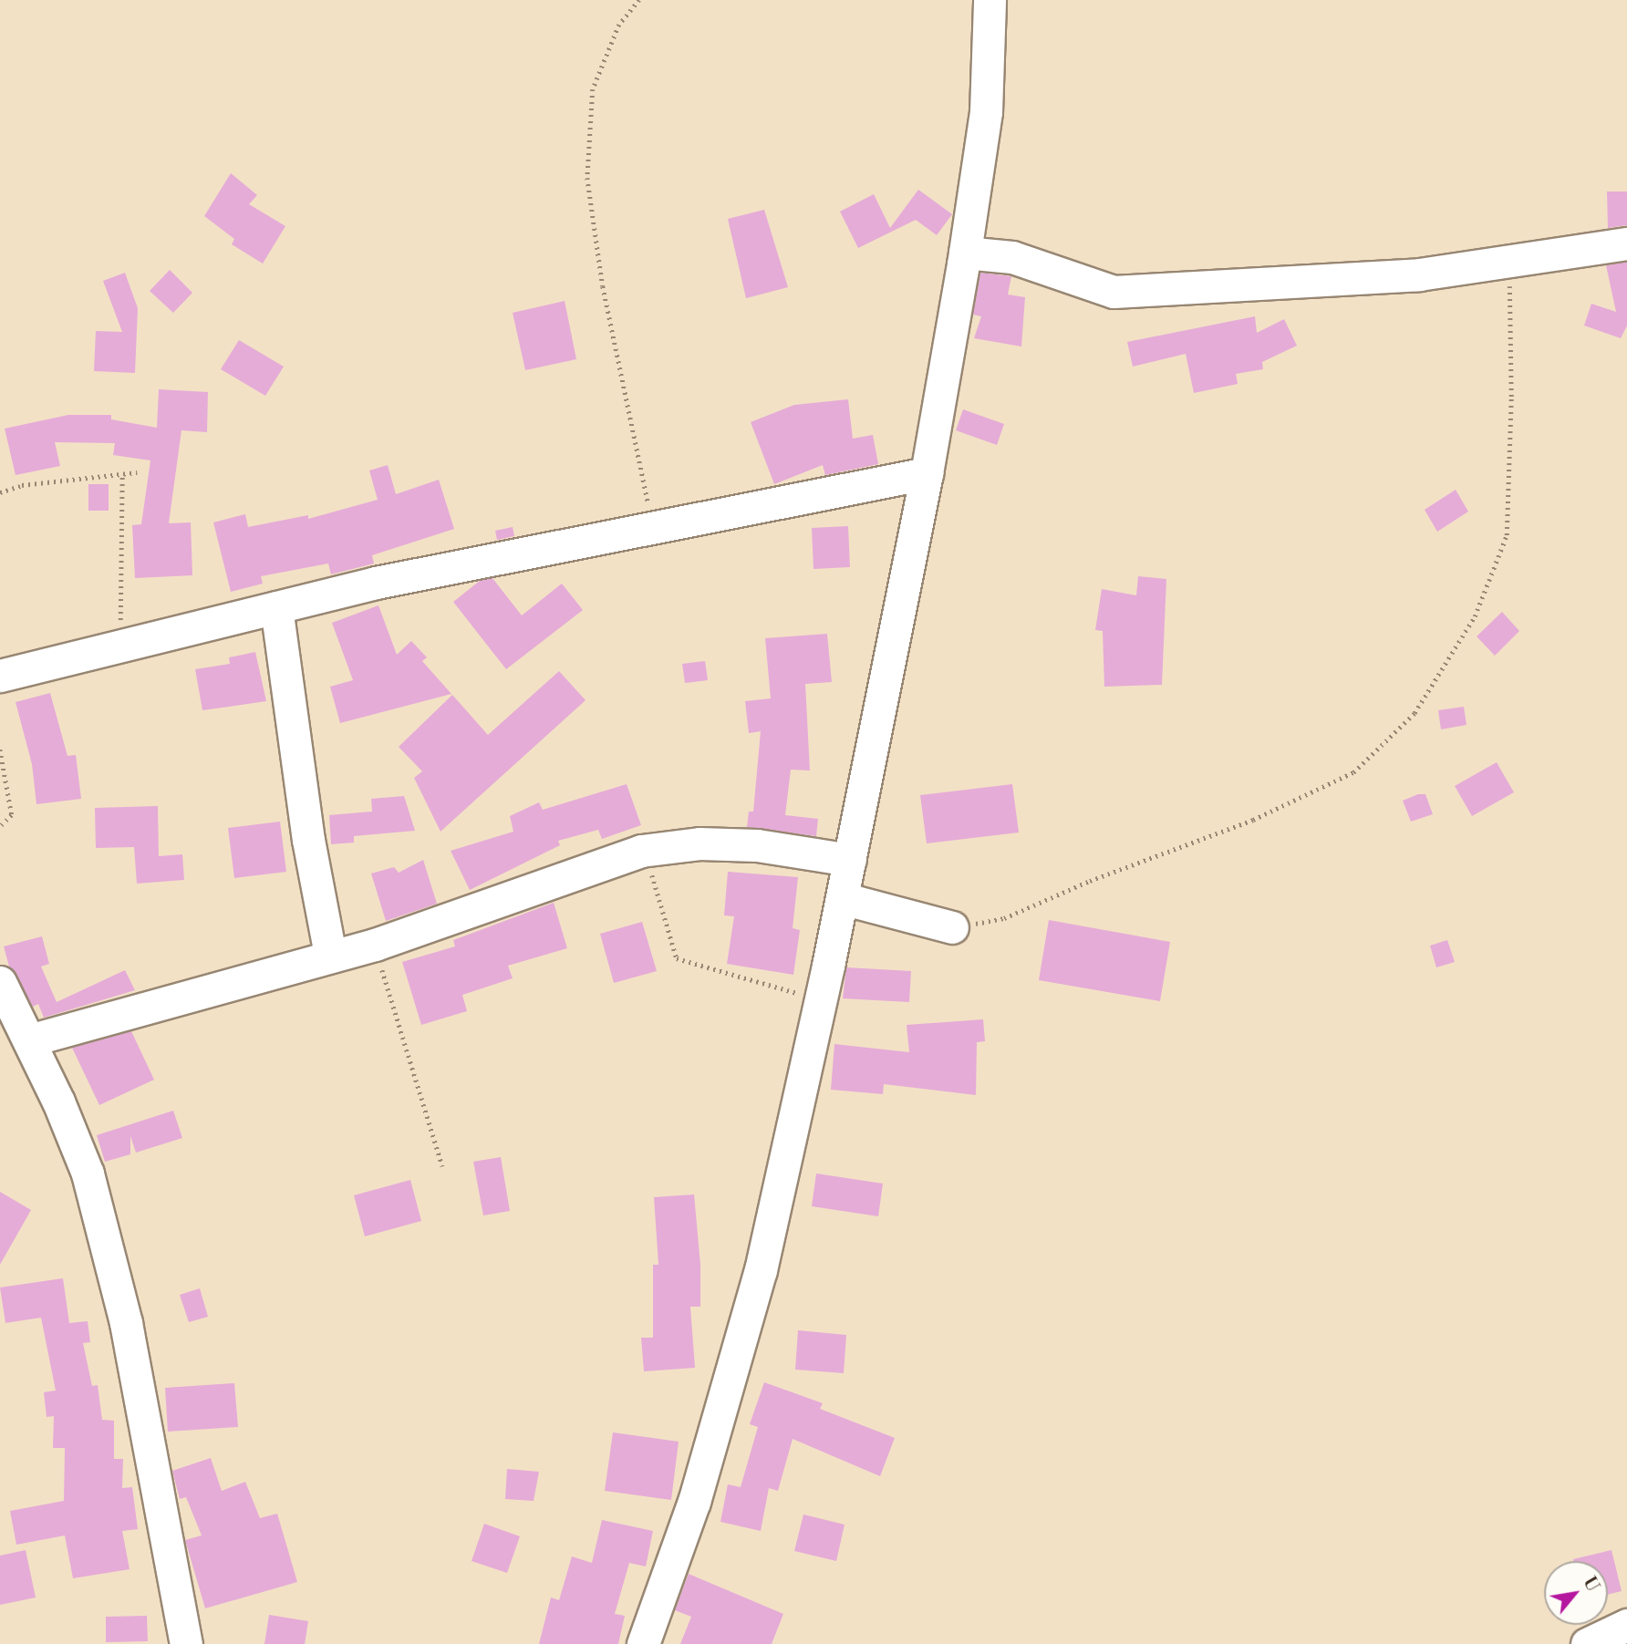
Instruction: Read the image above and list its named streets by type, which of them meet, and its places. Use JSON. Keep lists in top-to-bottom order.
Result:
{
  "north": "top right"
}
